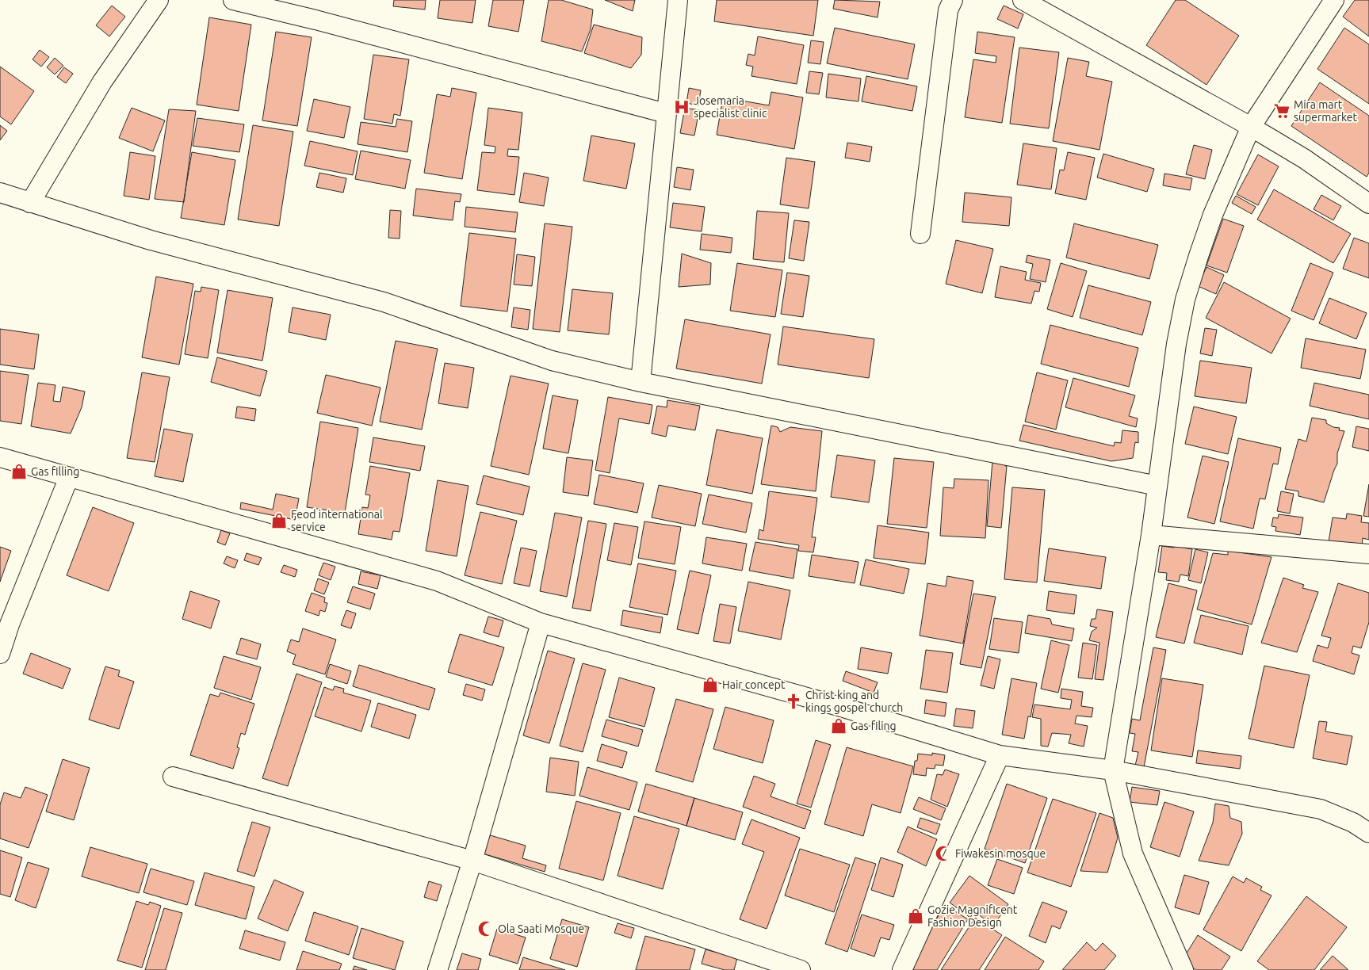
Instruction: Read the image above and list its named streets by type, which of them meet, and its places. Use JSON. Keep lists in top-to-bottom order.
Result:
{
  "places": {
    "hospital": ["Josemaria specialist clinic"],
    "supermarket": ["Mira mart supermarket"],
    "shop": [
      "Gas filling",
      "Feod international service",
      "Hair concept",
      "Gas filing",
      "Gozie Magnificent Fashion Design"
    ],
    "church": ["Christ king and kings gospel church"],
    "mosque": ["Fiwakesin mosque", "Ola Saati Mosque"]
  }
}
